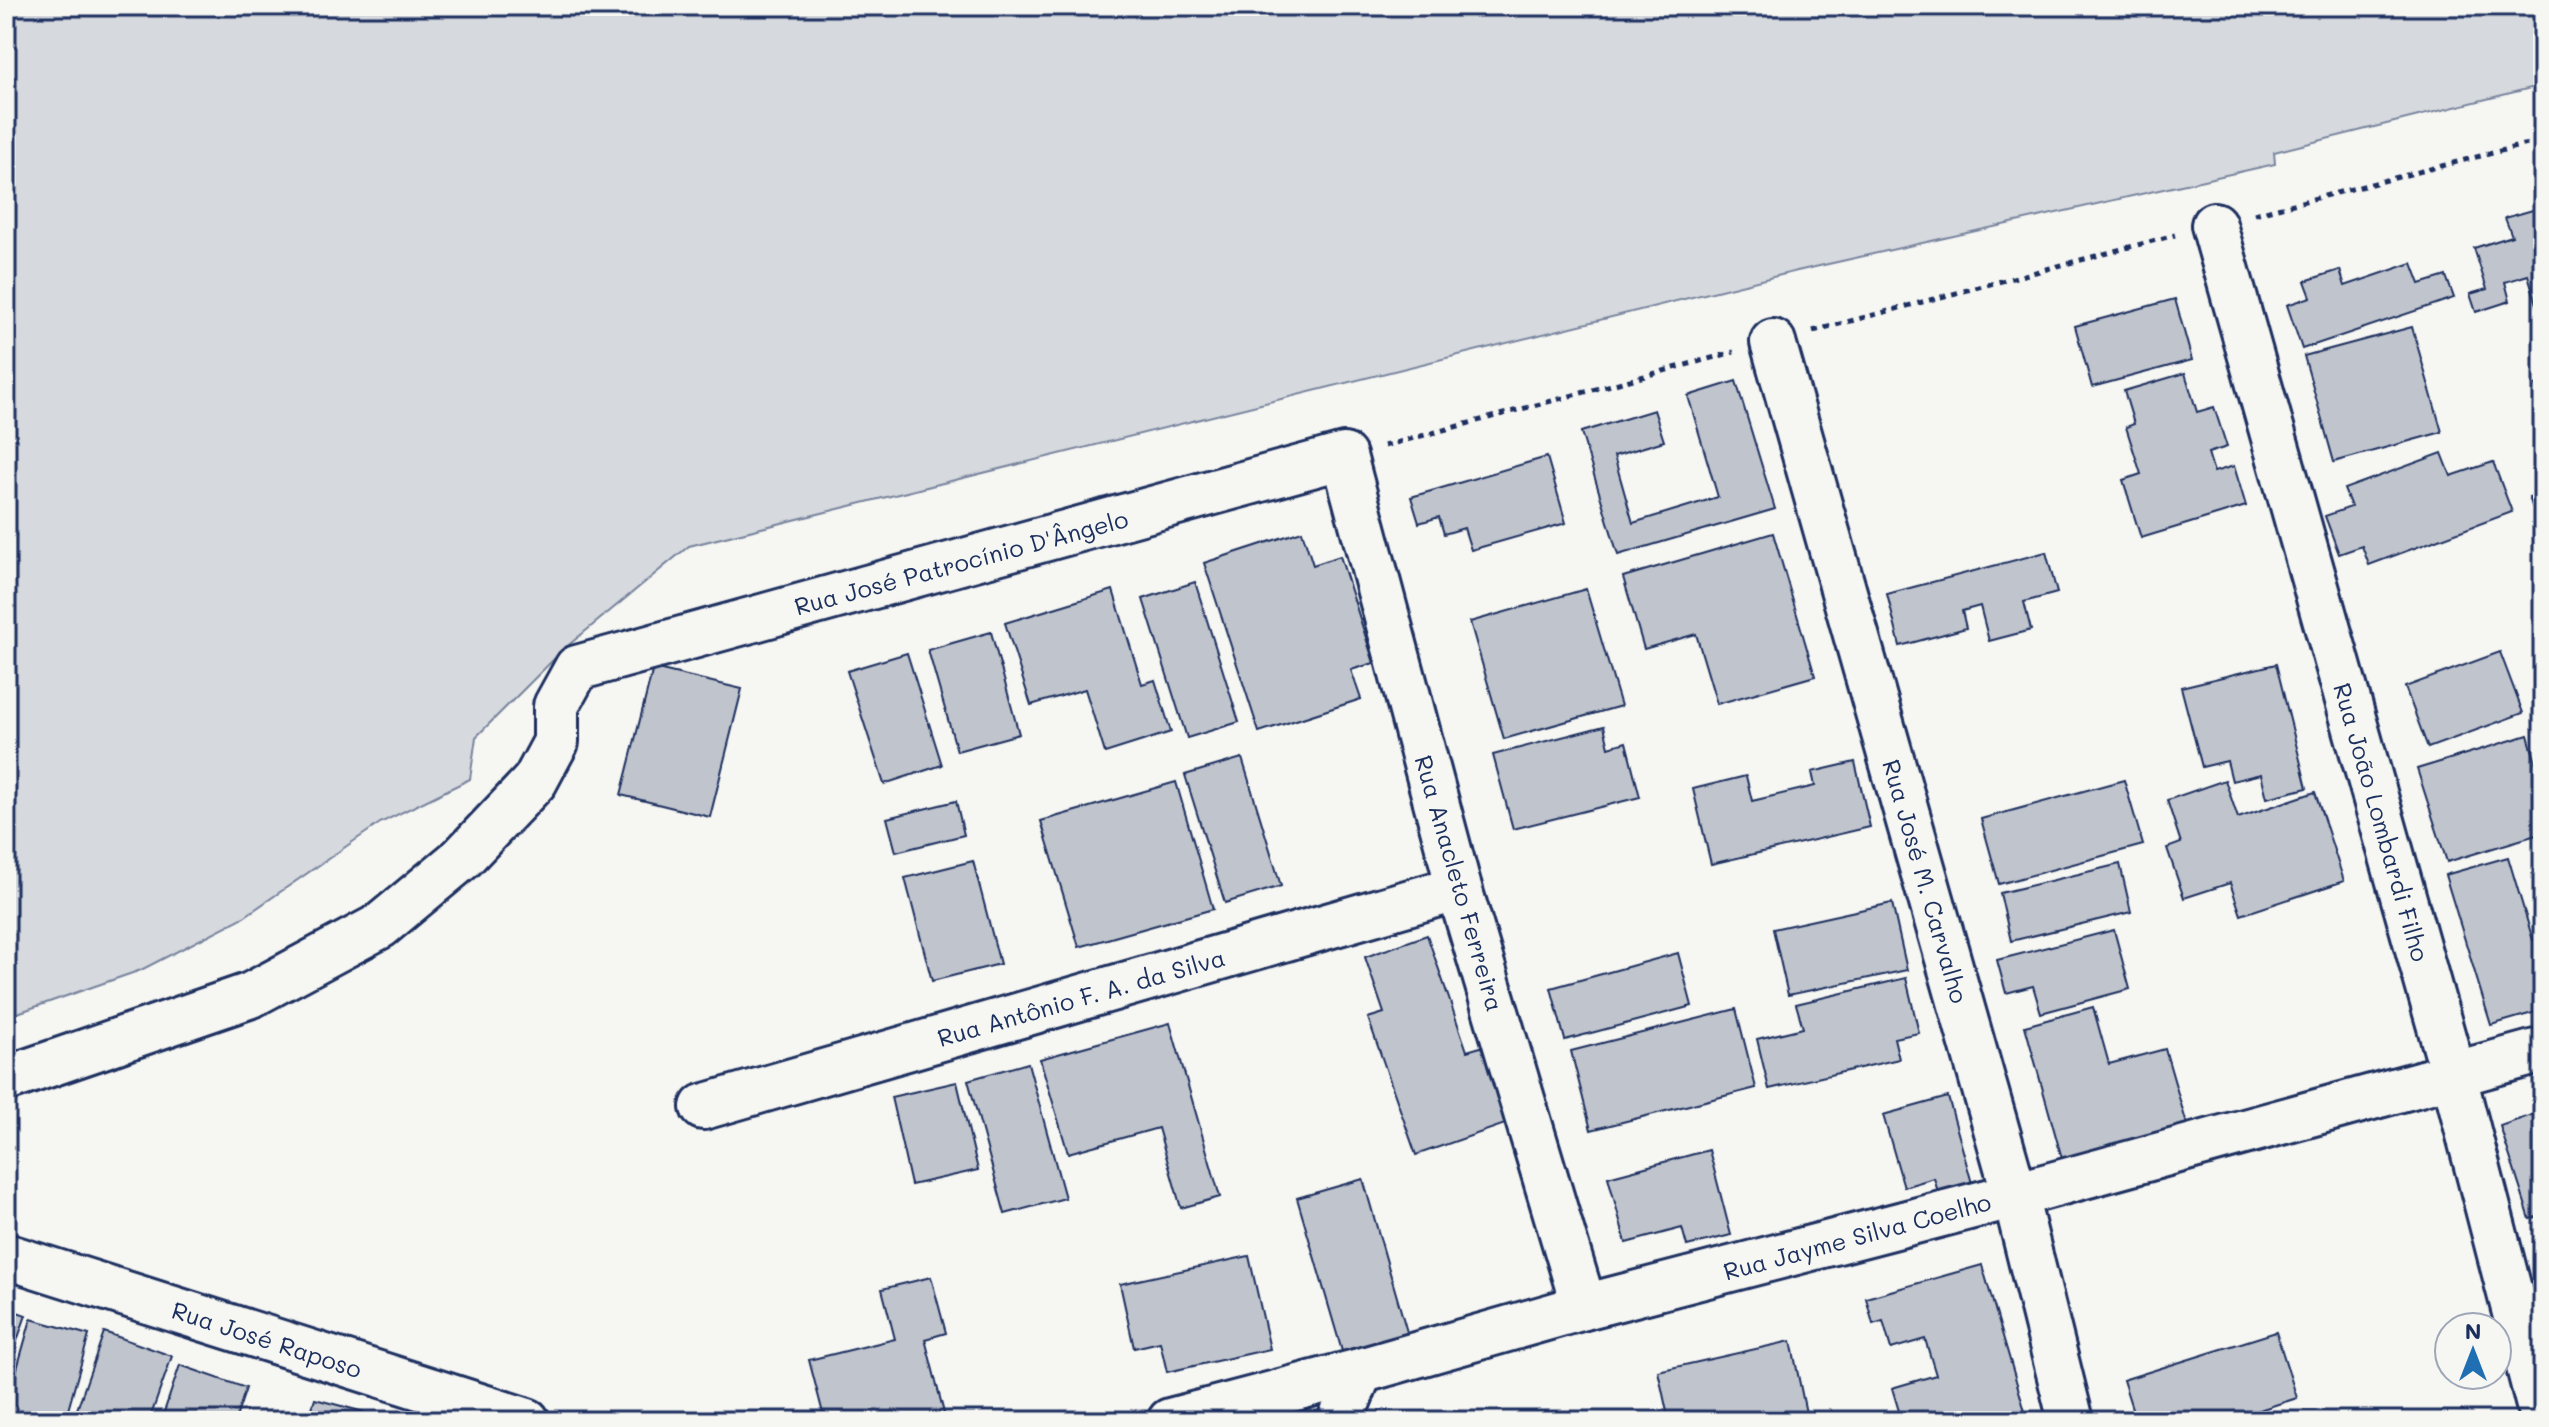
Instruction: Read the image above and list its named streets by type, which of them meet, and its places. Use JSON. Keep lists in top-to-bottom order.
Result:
{
  "streets": {
    "street": [
      "Rua José Patrocínio D'Ângelo",
      "Rua João Lombardi Filho",
      "Rua José M. Carvalho",
      "Rua Anacleto Ferreira",
      "Rua Antônio F. A. da Silva",
      "Rua Jayme Silva Coelho",
      "Rua José Raposo"
    ]
  },
  "crossings": [
    ["Rua José Patrocínio D'Ângelo", "Rua Anacleto Ferreira"],
    ["Rua João Lombardi Filho", "Rua Jayme Silva Coelho"],
    ["Rua José M. Carvalho", "Rua Jayme Silva Coelho"],
    ["Rua Anacleto Ferreira", "Rua Antônio F. A. da Silva"],
    ["Rua Anacleto Ferreira", "Rua Jayme Silva Coelho"]
  ],
  "north": "top"
}
